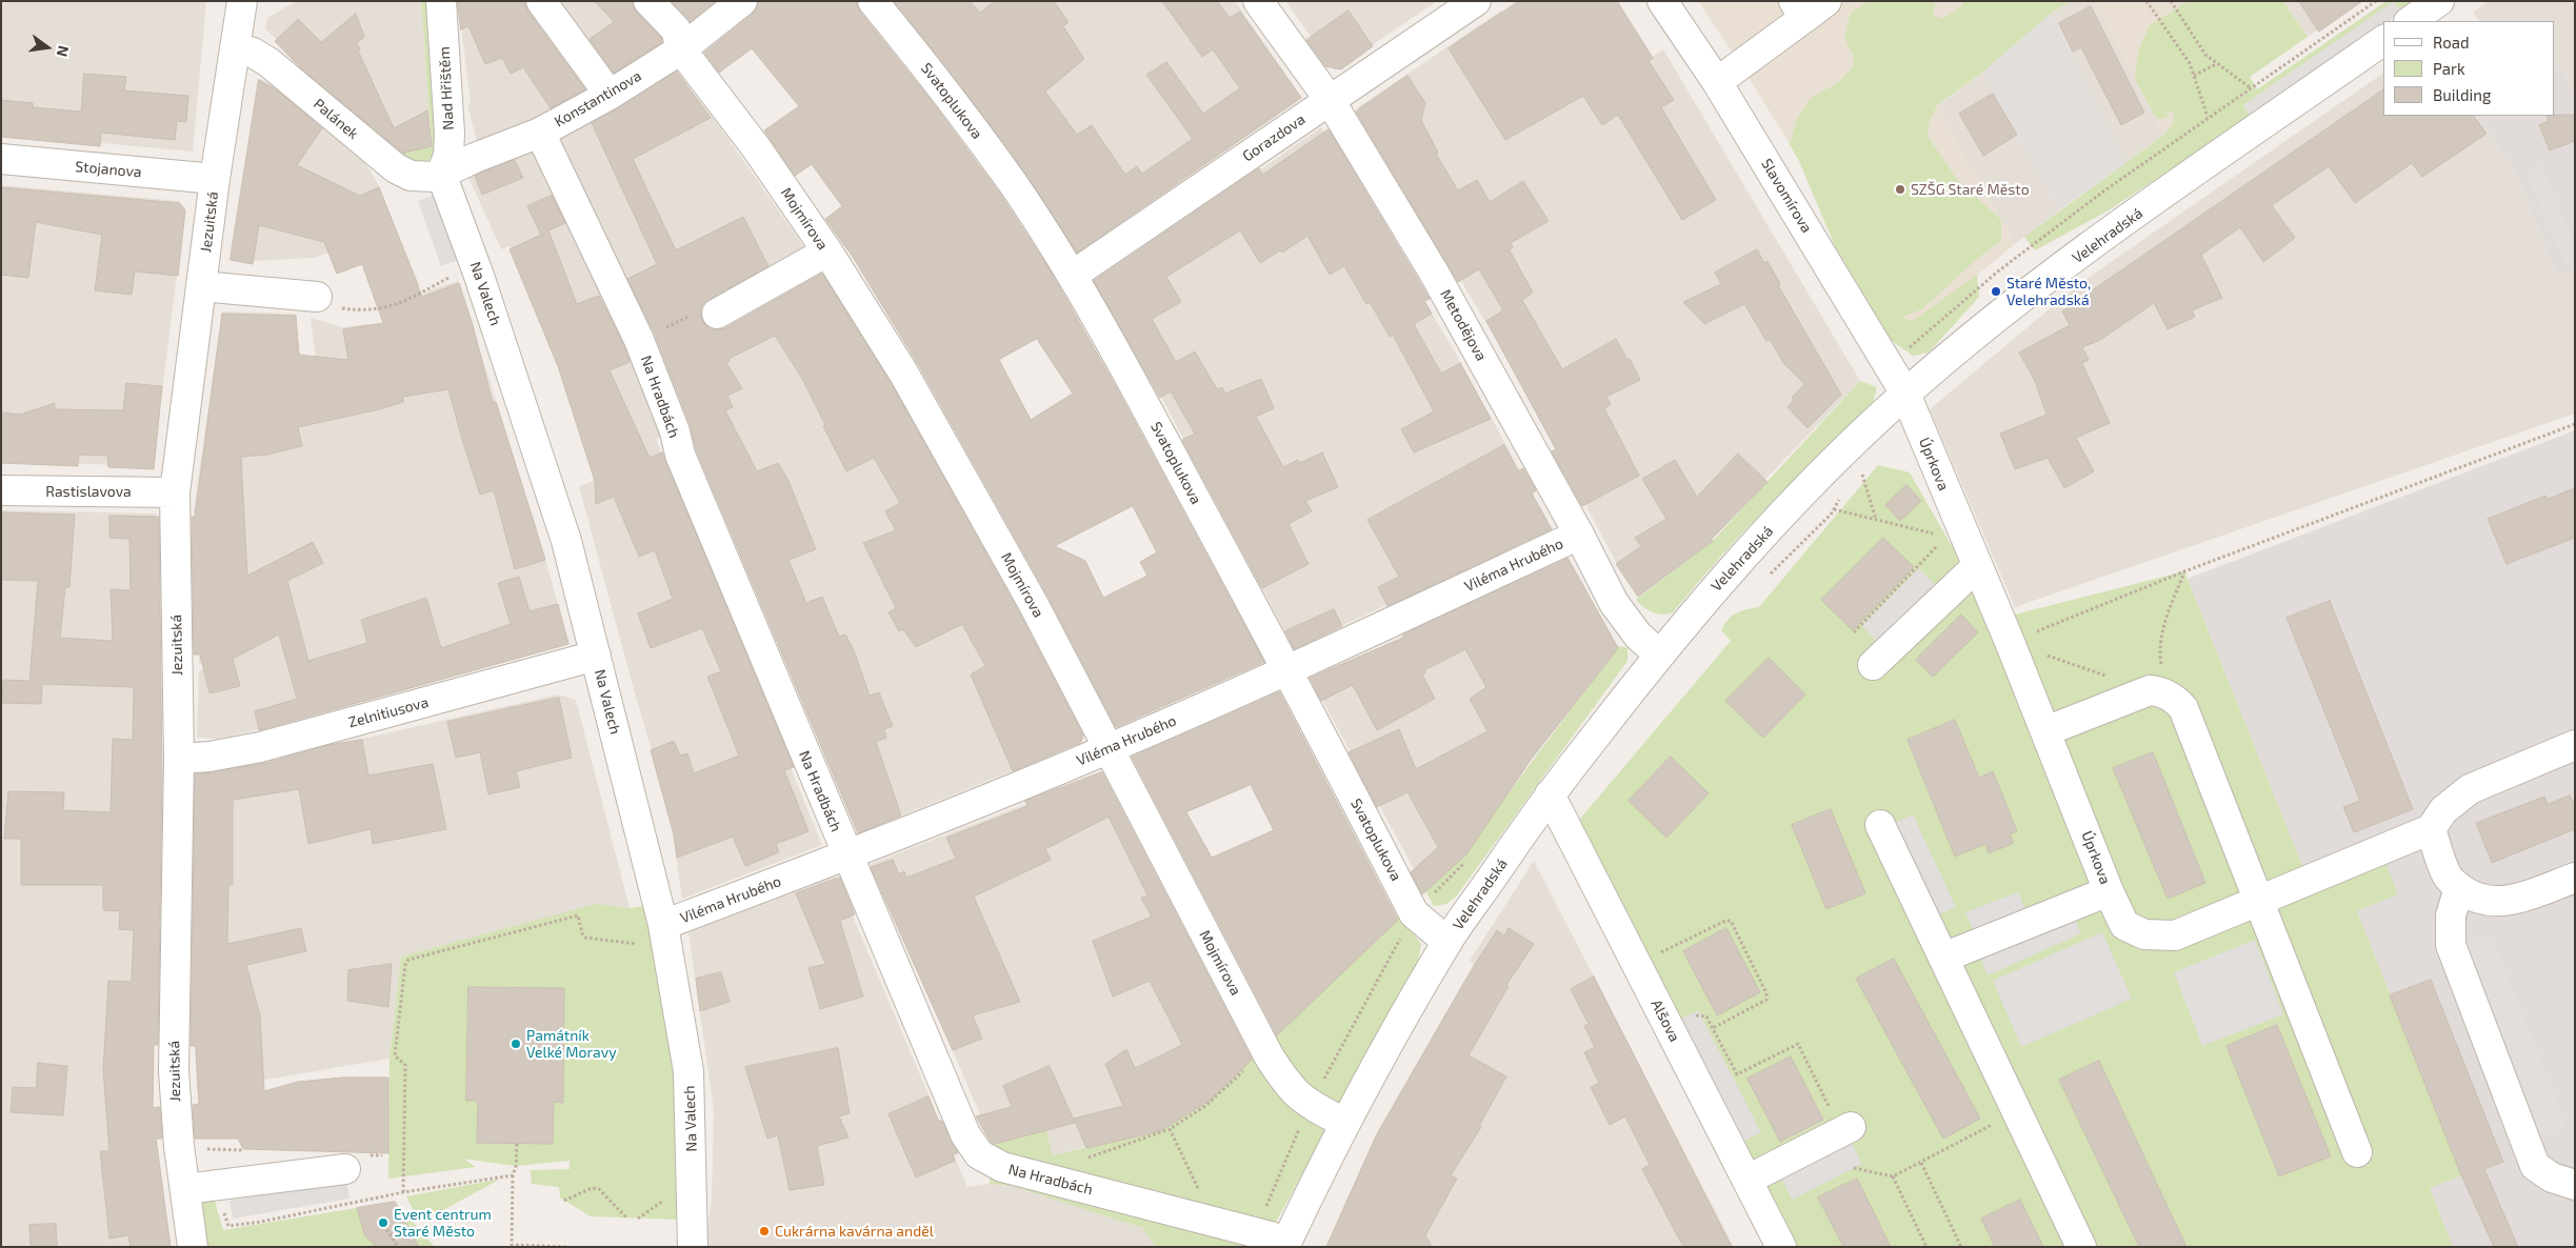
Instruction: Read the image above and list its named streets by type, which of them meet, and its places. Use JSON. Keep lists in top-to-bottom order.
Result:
{
  "streets": {
    "street": [
      "Nad Hřištěm",
      "Konstantinova",
      "Svatoplukova",
      "Palánek",
      "Gorazdova",
      "Stojanova",
      "Slavomírova",
      "Mojmírova",
      "Jezuitská",
      "Velehradská",
      "Na Valech",
      "Metodějova",
      "Na Hradbách",
      "Úprkova",
      "Rastislavova",
      "Viléma Hrubého",
      "Zelnitiusova",
      "Alšova"
    ]
  },
  "crossings": [
    ["Nad Hřištěm", "Konstantinova"],
    ["Nad Hřištěm", "Palánek"],
    ["Nad Hřištěm", "Na Valech"],
    ["Konstantinova", "Palánek"],
    ["Konstantinova", "Mojmírova"],
    ["Konstantinova", "Na Valech"],
    ["Konstantinova", "Na Hradbách"],
    ["Svatoplukova", "Gorazdova"],
    ["Svatoplukova", "Velehradská"],
    ["Svatoplukova", "Viléma Hrubého"],
    ["Palánek", "Jezuitská"],
    ["Palánek", "Na Valech"],
    ["Gorazdova", "Metodějova"],
    ["Stojanova", "Jezuitská"],
    ["Slavomírova", "Velehradská"],
    ["Slavomírova", "Úprkova"],
    ["Mojmírova", "Velehradská"],
    ["Mojmírova", "Viléma Hrubého"],
    ["Jezuitská", "Rastislavova"],
    ["Jezuitská", "Zelnitiusova"],
    ["Velehradská", "Metodějova"],
    ["Velehradská", "Na Hradbách"],
    ["Velehradská", "Úprkova"],
    ["Velehradská", "Alšova"],
    ["Na Valech", "Viléma Hrubého"],
    ["Na Valech", "Zelnitiusova"],
    ["Metodějova", "Viléma Hrubého"],
    ["Na Hradbách", "Viléma Hrubého"]
  ],
  "places": [
    "SZŠG Staré Město",
    "Staré Město, Velehradská",
    "Památník Velké Moravy",
    "Event centrum Staré Město",
    "Cukrárna kavárna anděl"
  ],
  "legend": ["Road", "Park", "Building"],
  "north": "right"
}
